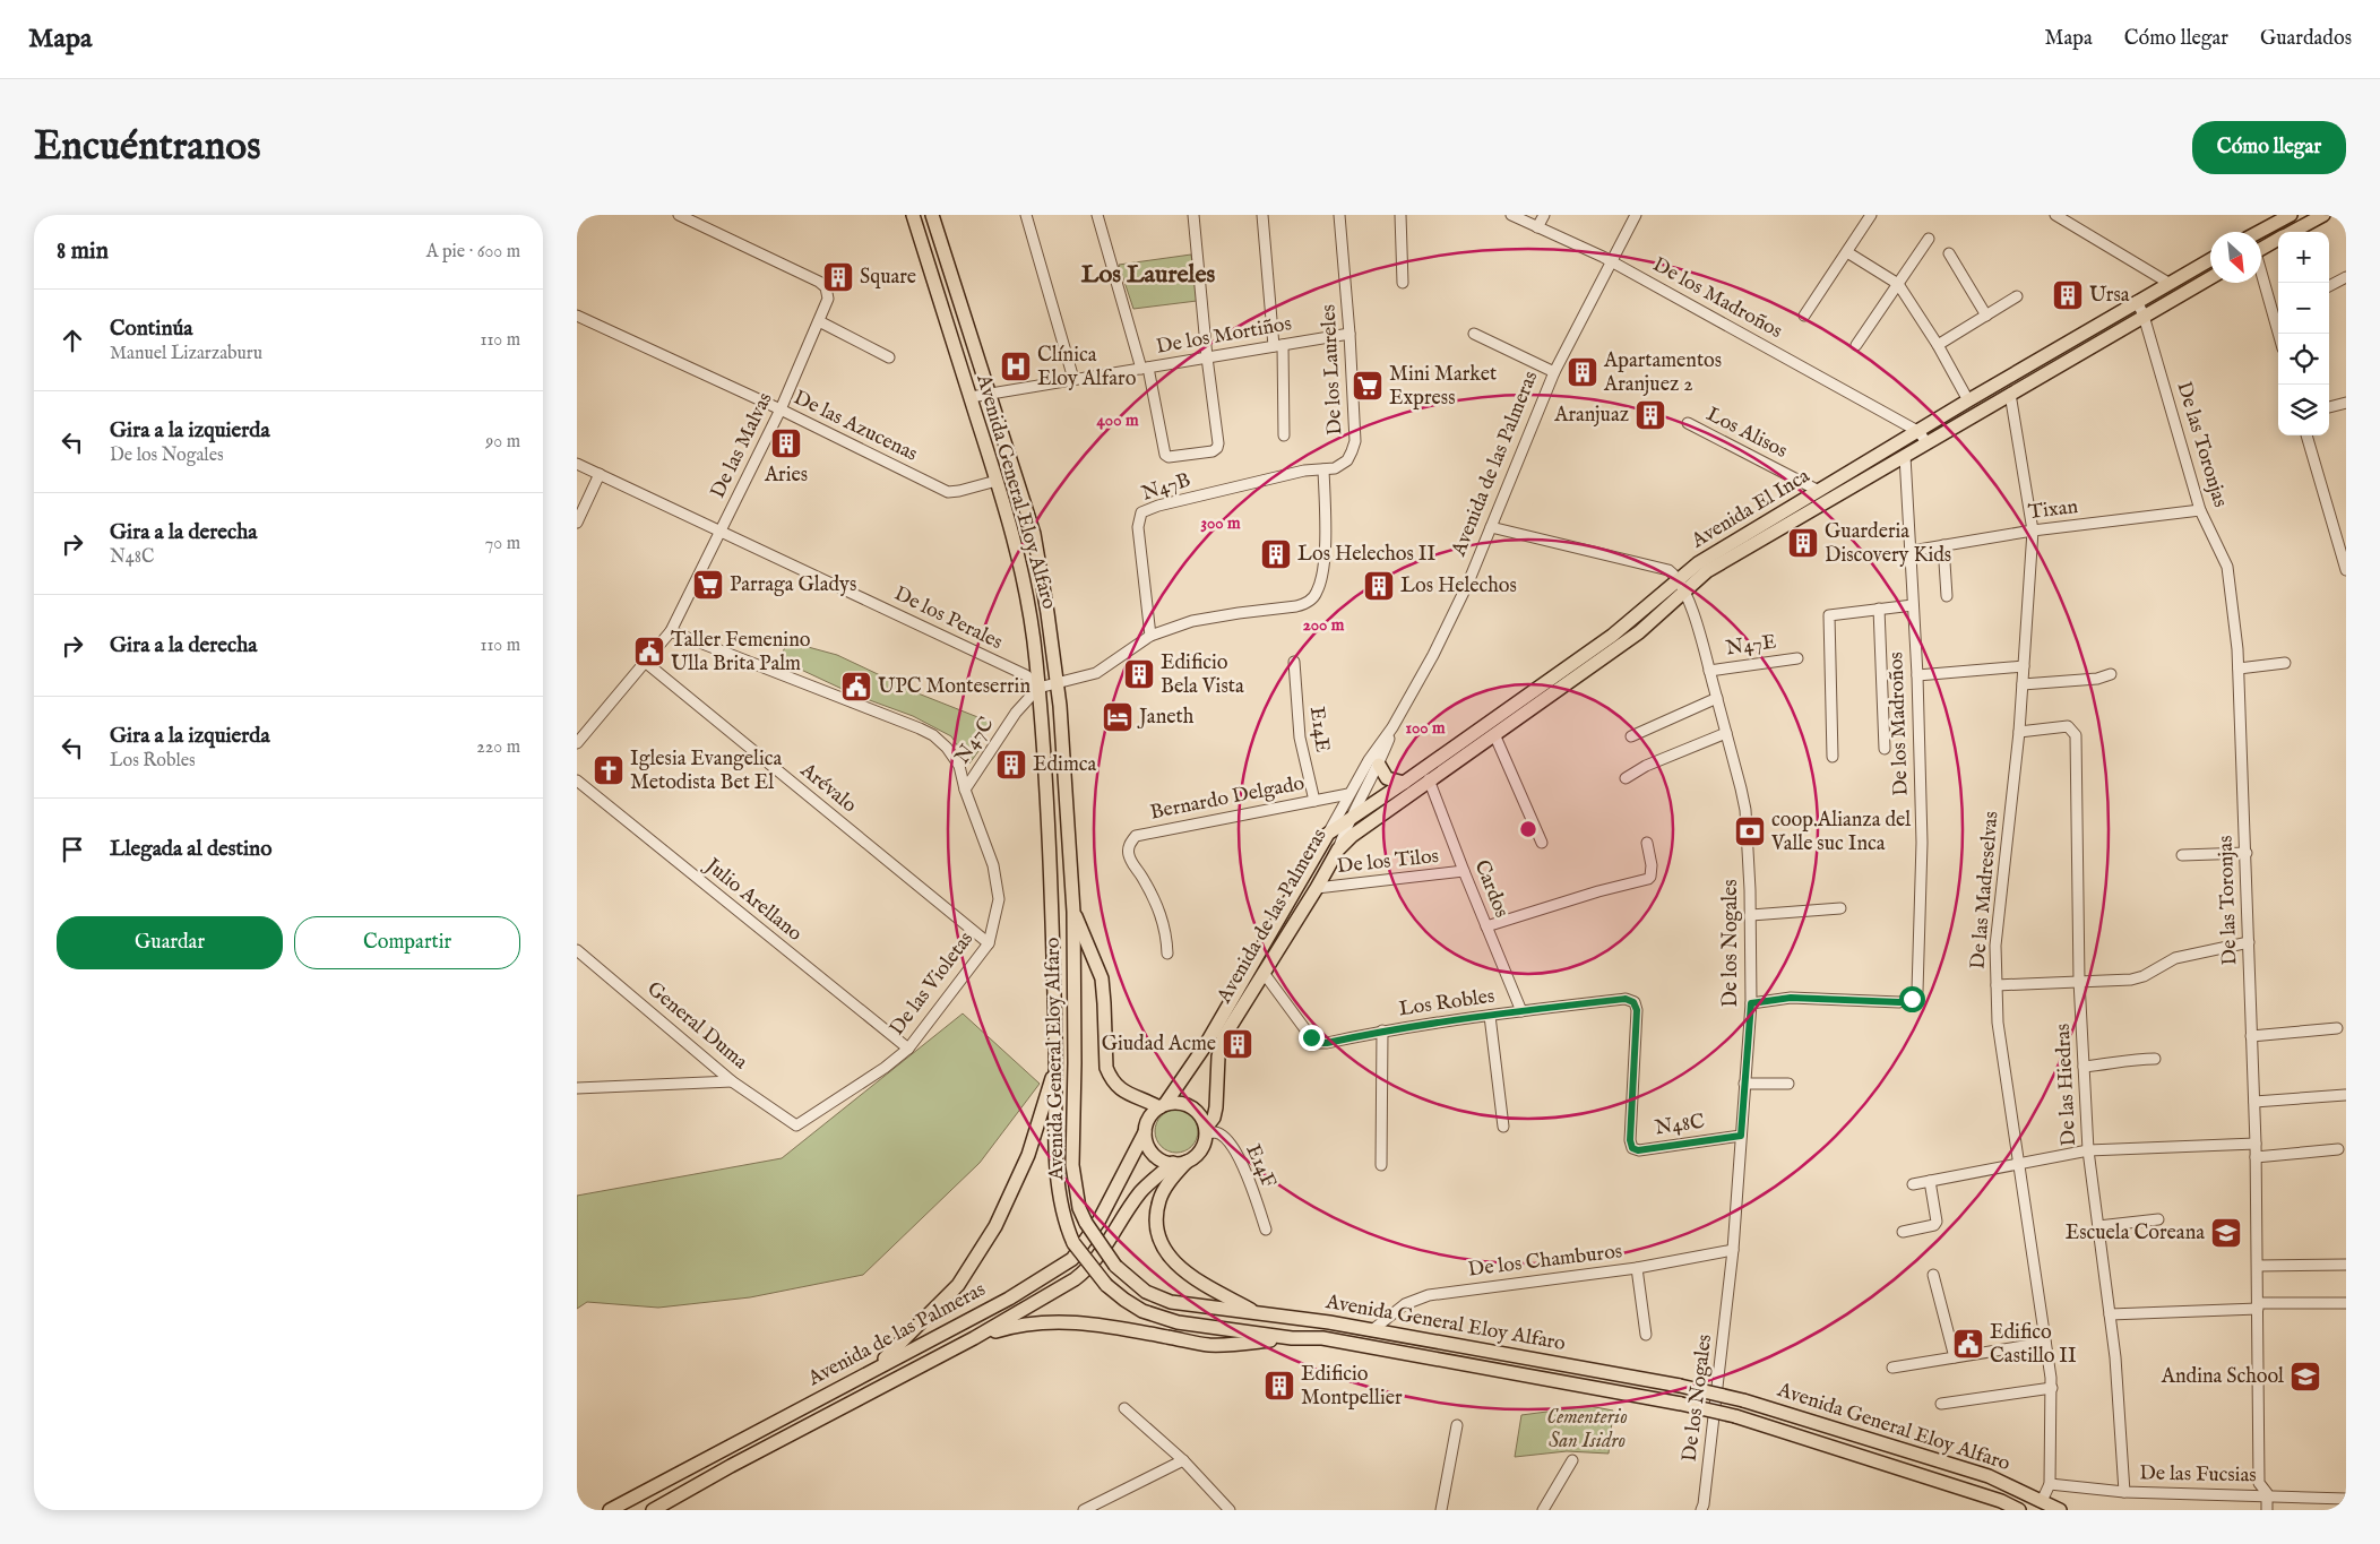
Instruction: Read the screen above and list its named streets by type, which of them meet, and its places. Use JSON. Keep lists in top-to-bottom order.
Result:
{
  "streets": {
    "main road": ["Avenida de las Palmeras", "Avenida General Eloy Alfaro", "Avenida El Inca"],
    "street": [
      "De los Madroños",
      "De los Mortiños",
      "De los Laureles",
      "De las Azucenas",
      "Los Alisos",
      "De las Toronjas",
      "De las Malvas",
      "N47B",
      "Tixan",
      "De los Perales",
      "N47E",
      "E14E",
      "N47C",
      "Arévalo",
      "Bernardo Delgado",
      "De los Tilos",
      "Cardos",
      "De las Madreselvas",
      "Julio Arellano",
      "De los Nogales",
      "De las Violetas",
      "Los Robles",
      "General Duma",
      "De las Hiedras",
      "N48C",
      "E14F",
      "De los Chamburos",
      "De las Fucsias"
    ]
  },
  "crossings": [
    ["De los Madroños", "Avenida de las Palmeras"],
    ["De los Madroños", "Avenida El Inca"],
    ["De los Madroños", "Tixan"],
    ["De los Madroños", "De los Nogales"],
    ["De los Mortiños", "De los Laureles"],
    ["De los Mortiños", "Avenida General Eloy Alfaro"],
    ["De los Laureles", "N47B"],
    ["De las Azucenas", "De las Malvas"],
    ["De las Azucenas", "Avenida General Eloy Alfaro"],
    ["Los Alisos", "Avenida El Inca"],
    ["De las Toronjas", "Avenida El Inca"],
    ["De las Toronjas", "Tixan"],
    ["De las Toronjas", "De las Fucsias"],
    ["De las Malvas", "De los Perales"],
    ["De las Malvas", "Arévalo"],
    ["De las Malvas", "De las Violetas"],
    ["Avenida de las Palmeras", "Avenida General Eloy Alfaro"],
    ["Avenida de las Palmeras", "Avenida El Inca"],
    ["Avenida de las Palmeras", "Bernardo Delgado"],
    ["Avenida de las Palmeras", "De los Tilos"],
    ["Avenida de las Palmeras", "Los Robles"],
    ["Avenida de las Palmeras", "E14F"],
    ["Avenida General Eloy Alfaro", "De los Perales"],
    ["Avenida General Eloy Alfaro", "N47C"],
    ["Avenida General Eloy Alfaro", "De los Chamburos"],
    ["Avenida El Inca", "Bernardo Delgado"],
    ["Avenida El Inca", "Cardos"],
    ["Avenida El Inca", "De las Madreselvas"],
    ["Avenida El Inca", "De los Nogales"],
    ["Tixan", "De las Madreselvas"],
    ["De los Perales", "N47C"],
    ["N47E", "De los Nogales"],
    ["E14E", "Bernardo Delgado"],
    ["N47C", "De las Violetas"],
    ["Arévalo", "De las Violetas"],
    ["De los Tilos", "Cardos"],
    ["Cardos", "Los Robles"],
    ["De las Madreselvas", "De las Hiedras"],
    ["De las Madreselvas", "De las Fucsias"],
    ["Julio Arellano", "De las Violetas"],
    ["De los Nogales", "N48C"],
    ["De los Nogales", "De los Chamburos"],
    ["De las Violetas", "General Duma"],
    ["Los Robles", "N48C"],
    ["De las Hiedras", "De las Fucsias"]
  ],
  "districts": ["Los Laureles"],
  "parks": ["Cementerio San Isidro"],
  "places": {
    "building": [
      "Square",
      "Ursa",
      "Apartamentos Aranjuez 2",
      "Aranjuaz",
      "Aries",
      "Guarderia Discovery Kids",
      "Los Helechos II",
      "Los Helechos",
      "Edificio Bela Vista",
      "Edimca",
      "Giudad Acme",
      "Edificio Montpellier"
    ],
    "hospital": ["Clínica Eloy Alfaro"],
    "supermarket": ["Mini Market Express", "Parraga Gladys"],
    "public building": ["Taller Femenino Ulla Brita Palm", "UPC Monteserrin", "Edifico Castillo II"],
    "hotel": ["Janeth"],
    "church": ["Iglesia Evangelica Metodista Bet El"],
    "bank": ["coop.Alianza del Valle suc Inca"],
    "school or university": ["Escuela Coreana", "Andina School"]
  },
  "north": "bottom right",
  "page": {
    "header": "Mapa",
    "nav": ["Mapa", "Cómo llegar", "Guardados"],
    "buttons": [
      "Cómo llegar",
      ["Guardar", "Compartir"]
    ],
    "title": "Encuéntranos",
    "heading": ["8 min", "A pie · 600 m"],
    "map_buttons": ["+", "−"],
    "list": [
      ["Continúa", "Manuel Lizarzaburu", "110 m"],
      ["Gira a la izquierda", "De los Nogales", "90 m"],
      ["Gira a la derecha", "N48C", "70 m"],
      ["Gira a la derecha", "110 m"],
      ["Gira a la izquierda", "Los Robles", "220 m"],
      "Llegada al destino"
    ]
  },
  "rings": [
    "400 m",
    "300 m",
    "200 m",
    "100 m"
  ]
}
